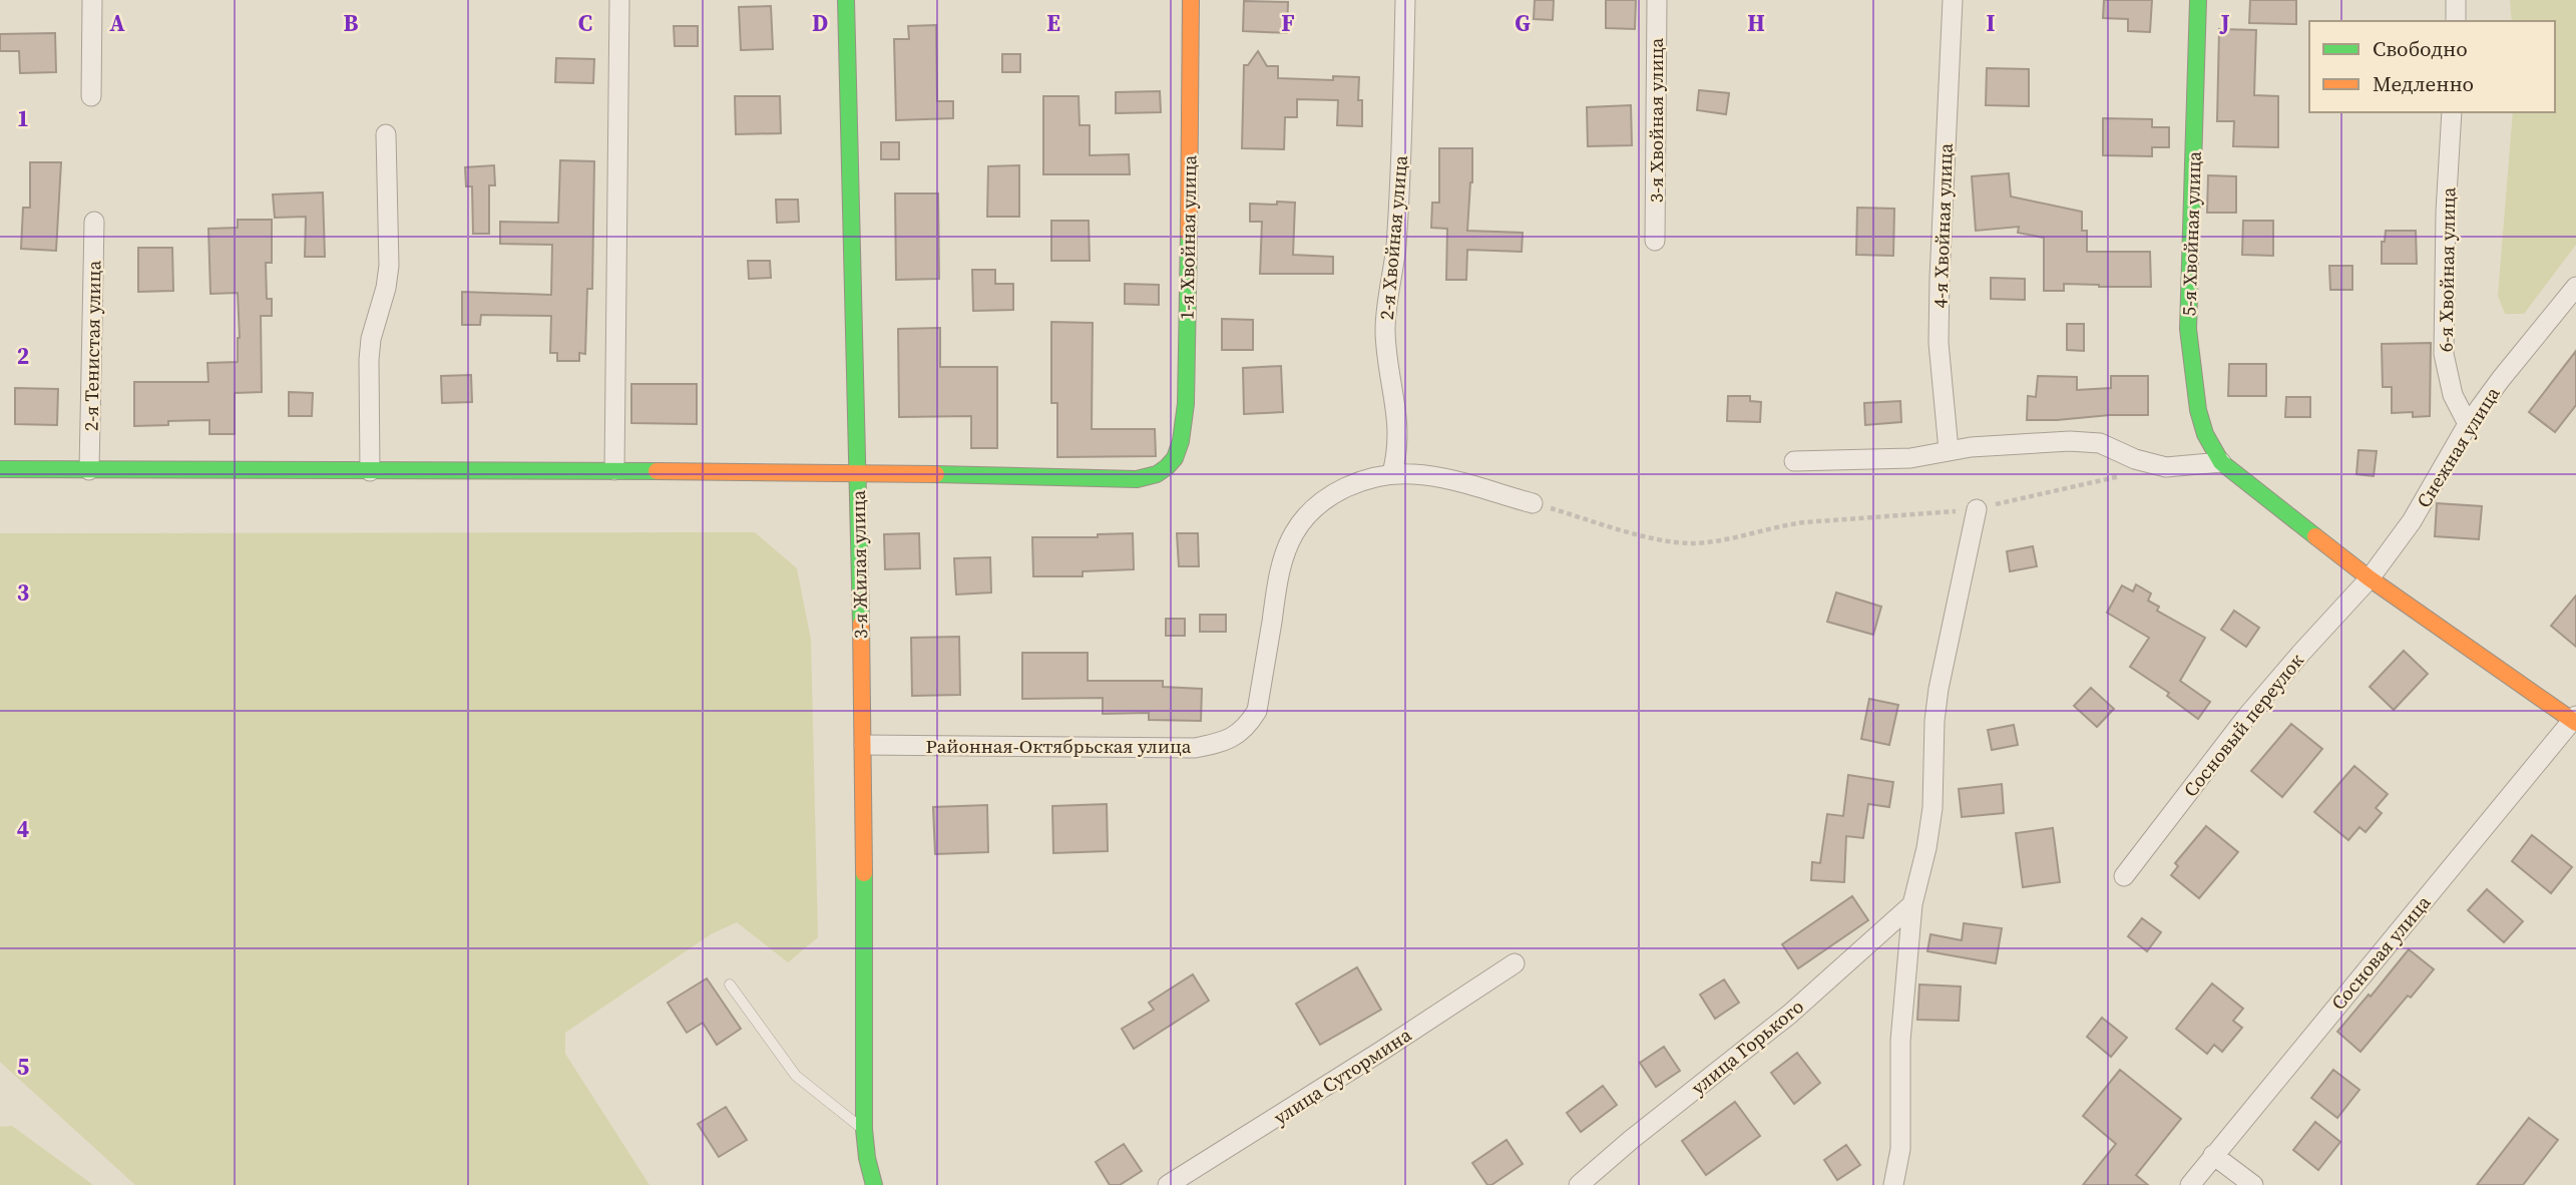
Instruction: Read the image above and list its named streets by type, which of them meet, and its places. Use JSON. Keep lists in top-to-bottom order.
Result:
{
  "streets": {
    "street": [
      "3-я Хвойная улица",
      "4-я Хвойная улица",
      "5-я Хвойная улица",
      "1-я Хвойная улица",
      "2-я Хвойная улица",
      "6-я Хвойная улица",
      "2-я Тенистая улица",
      "Снежная улица",
      "3-я Жилая улица",
      "Сосновый переулок",
      "Районная-Октябрьская улица",
      "Сосновая улица",
      "улица Горького",
      "улица Сутормина"
    ]
  },
  "crossings": [
    ["1-я Хвойная улица", "3-я Жилая улица"],
    ["2-я Хвойная улица", "Районная-Октябрьская улица"],
    ["6-я Хвойная улица", "Снежная улица"],
    ["Снежная улица", "Сосновый переулок"],
    ["3-я Жилая улица", "Районная-Октябрьская улица"]
  ],
  "legend": ["Свободно", "Медленно"],
  "grid": {
    "columns": [
      "A",
      "B",
      "C",
      "D",
      "E",
      "F",
      "G",
      "H",
      "I",
      "J"
    ],
    "rows": [
      "1",
      "2",
      "3",
      "4",
      "5"
    ]
  }
}
